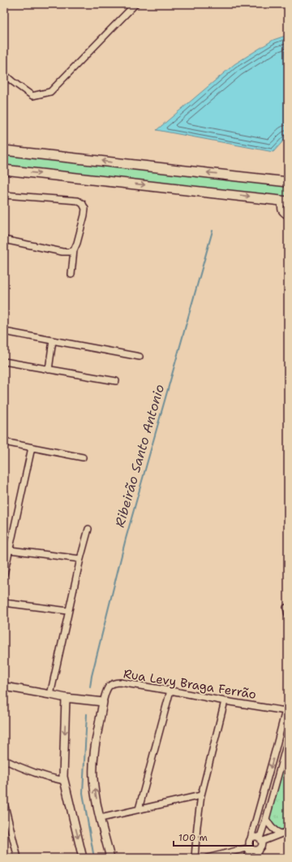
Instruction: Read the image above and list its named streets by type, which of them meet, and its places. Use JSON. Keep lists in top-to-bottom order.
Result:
{
  "streets": {
    "street": ["Rua Levy Braga Ferrão"]
  },
  "water": ["Ribeirão Santo Antonio"],
  "scale_bar": "100 m"
}
